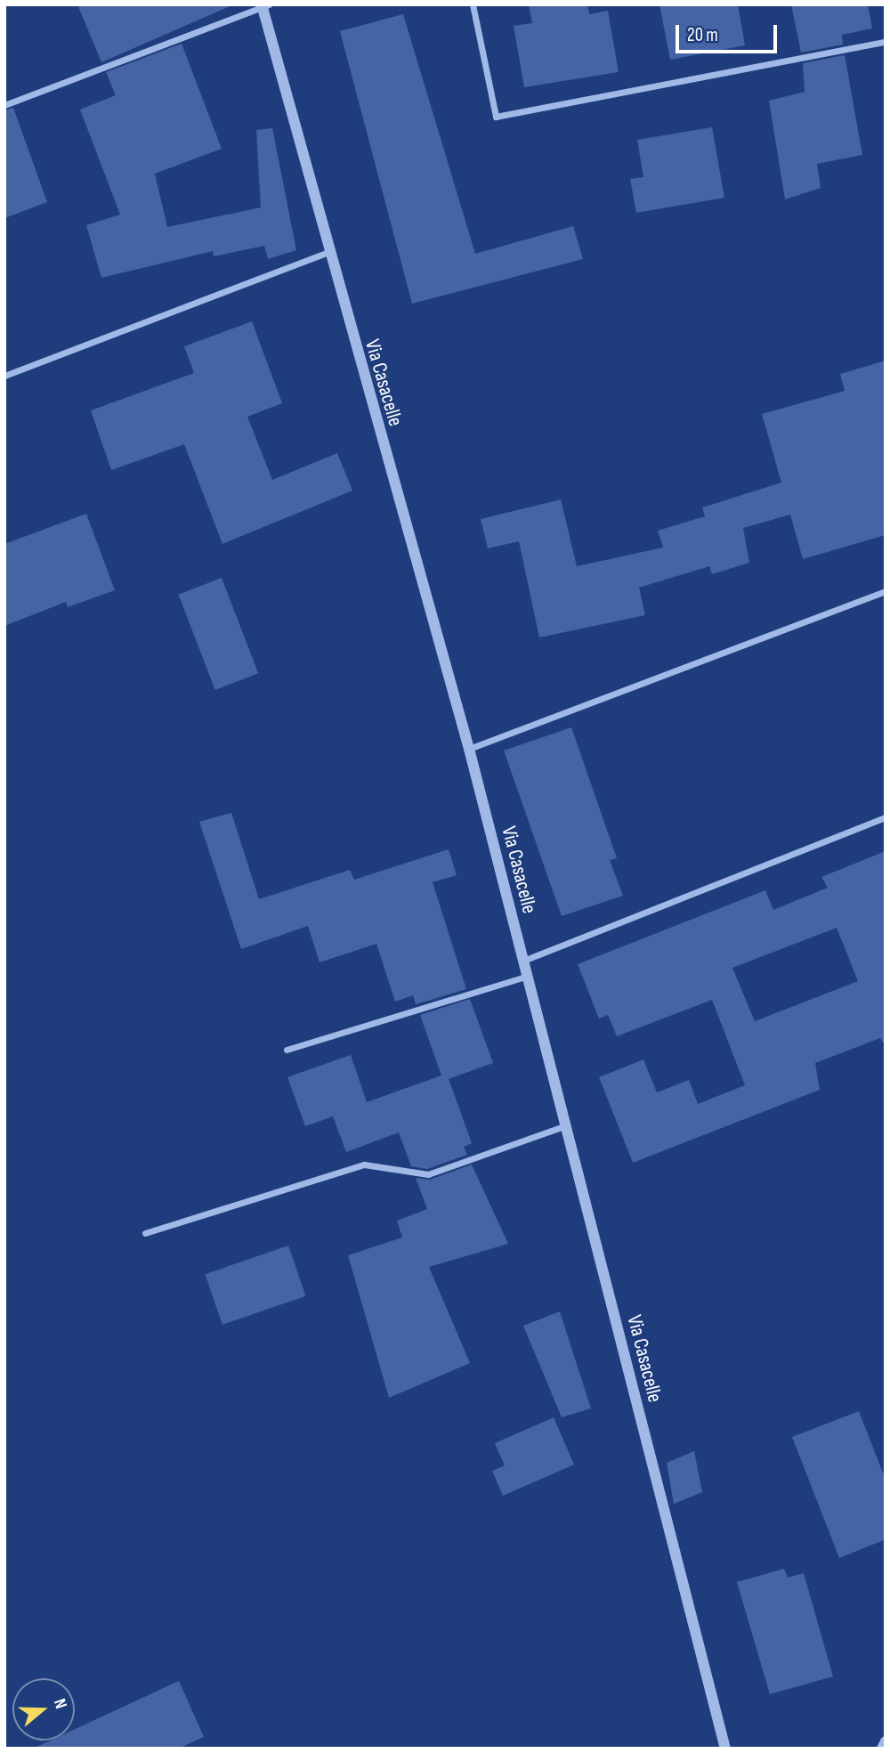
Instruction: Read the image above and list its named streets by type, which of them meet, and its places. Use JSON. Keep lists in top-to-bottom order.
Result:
{
  "streets": {
    "street": ["Via Casacelle"]
  },
  "scale_bar": "20 m",
  "north": "right"
}
